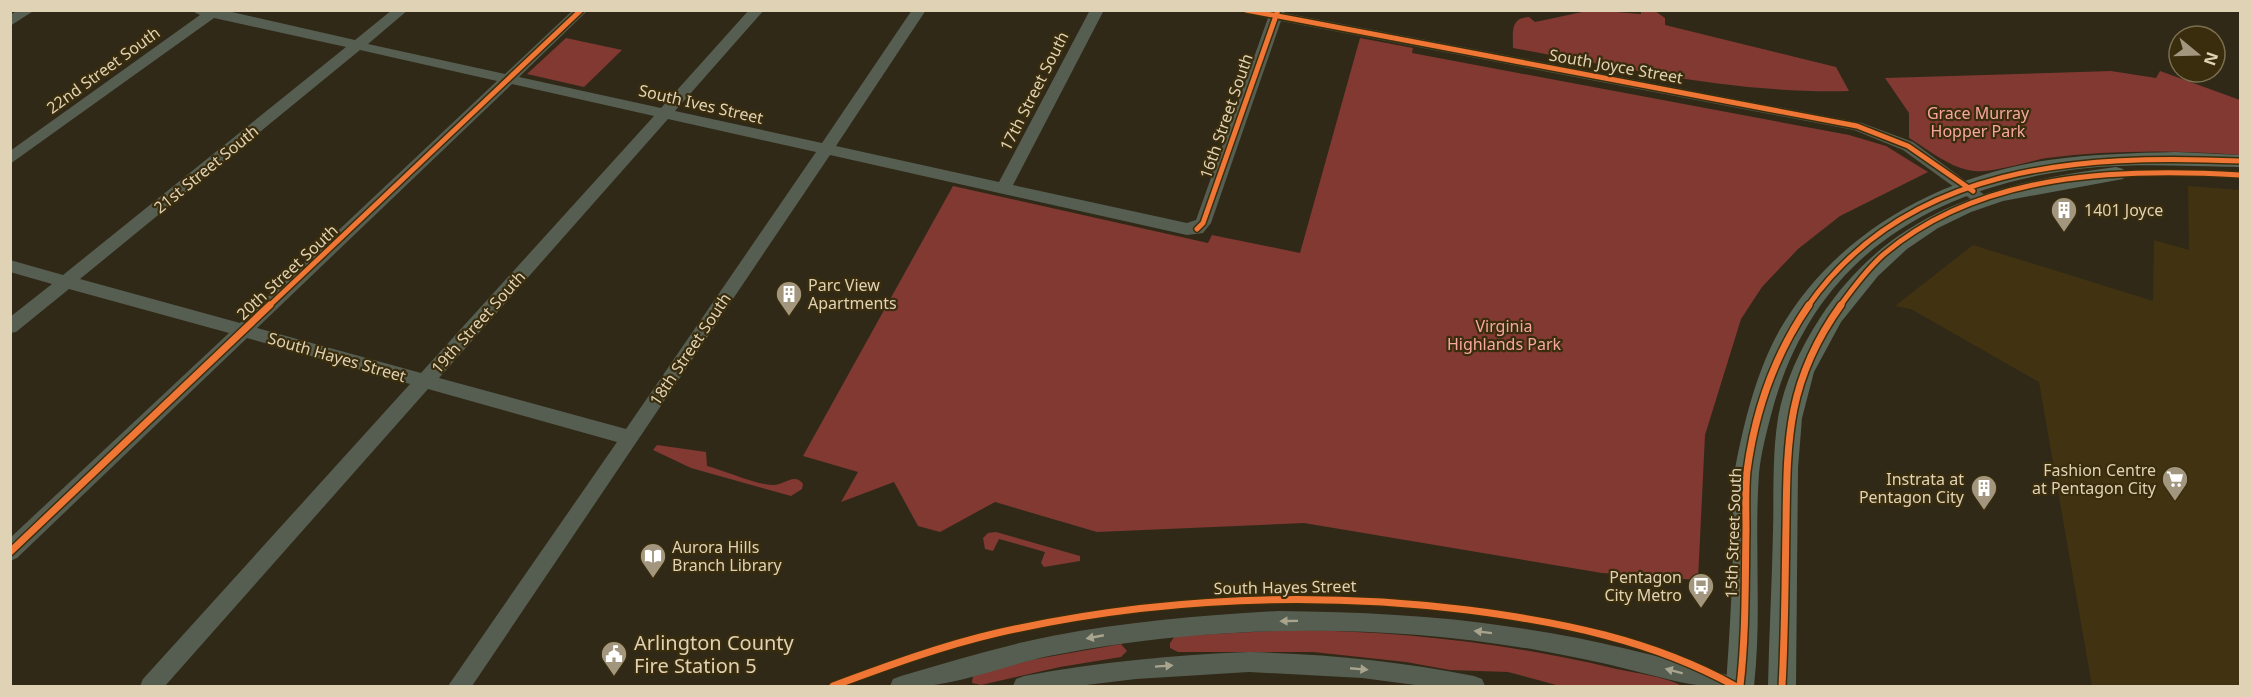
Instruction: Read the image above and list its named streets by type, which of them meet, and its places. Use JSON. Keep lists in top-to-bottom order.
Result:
{
  "streets": {
    "main road": ["15th Street South"],
    "street": [
      "South Joyce Street",
      "22nd Street South",
      "17th Street South",
      "South Ives Street",
      "16th Street South",
      "21st Street South",
      "20th Street South",
      "19th Street South",
      "18th Street South",
      "South Hayes Street"
    ]
  },
  "crossings": [
    ["South Joyce Street", "16th Street South"],
    ["South Joyce Street", "15th Street South"],
    ["22nd Street South", "South Ives Street"],
    ["17th Street South", "South Ives Street"],
    ["South Ives Street", "16th Street South"],
    ["South Ives Street", "21st Street South"],
    ["South Ives Street", "20th Street South"],
    ["South Ives Street", "19th Street South"],
    ["South Ives Street", "18th Street South"],
    ["21st Street South", "South Hayes Street"],
    ["20th Street South", "South Hayes Street"],
    ["19th Street South", "South Hayes Street"],
    ["18th Street South", "South Hayes Street"]
  ],
  "parks": ["Grace Murray Hopper Park", "Virginia Highlands Park"],
  "places": {
    "building": ["1401 Joyce", "Parc View Apartments", "Instrata at Pentagon City"],
    "supermarket": ["Fashion Centre at Pentagon City"],
    "library": ["Aurora Hills Branch Library"],
    "bus stop": ["Pentagon City Metro"],
    "public building": ["Arlington County Fire Station 5"]
  },
  "north": "right"
}
